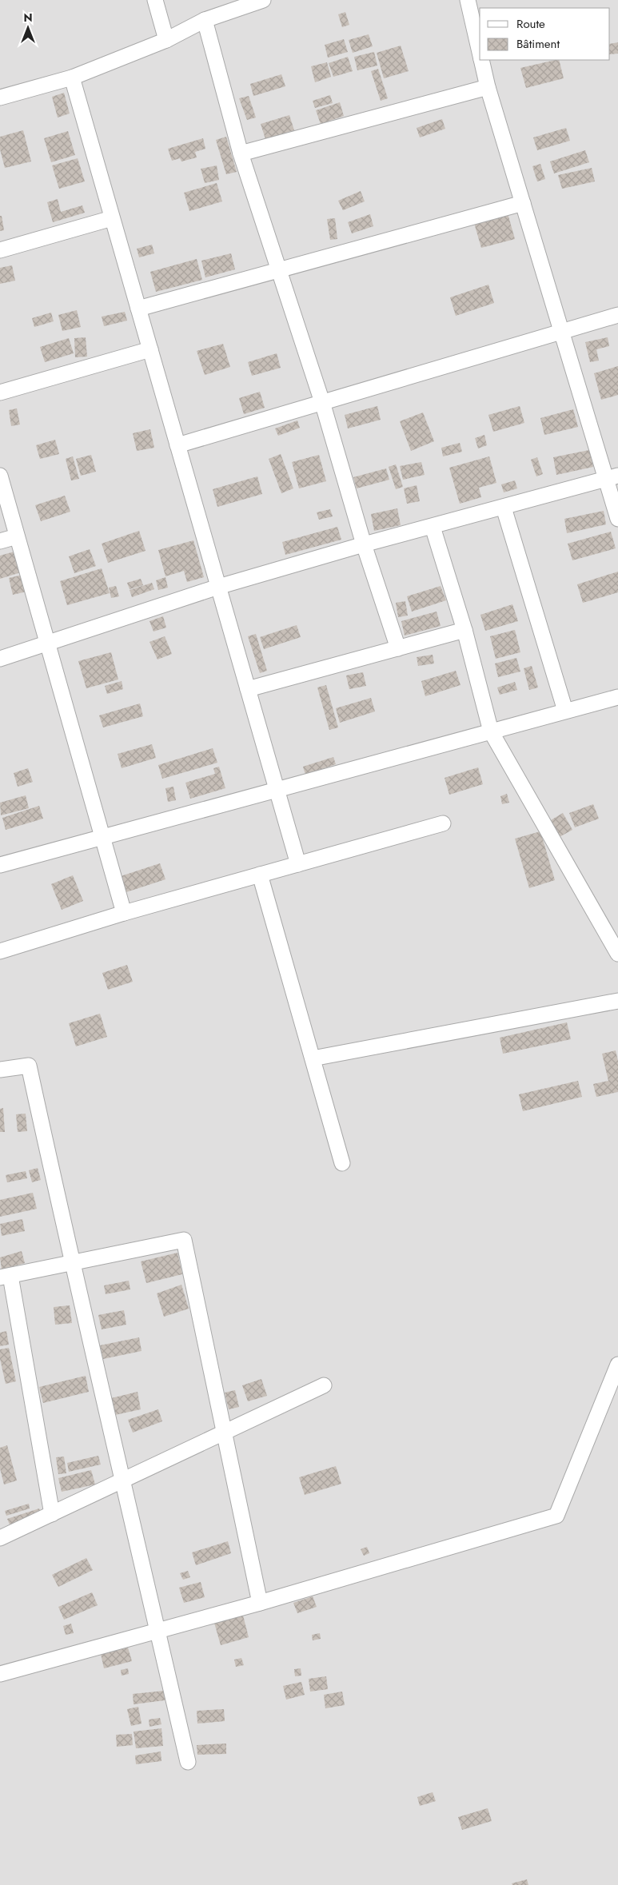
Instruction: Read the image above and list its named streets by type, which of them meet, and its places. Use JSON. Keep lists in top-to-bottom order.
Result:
{
  "legend": ["Route", "Bâtiment"],
  "north": "top"
}
